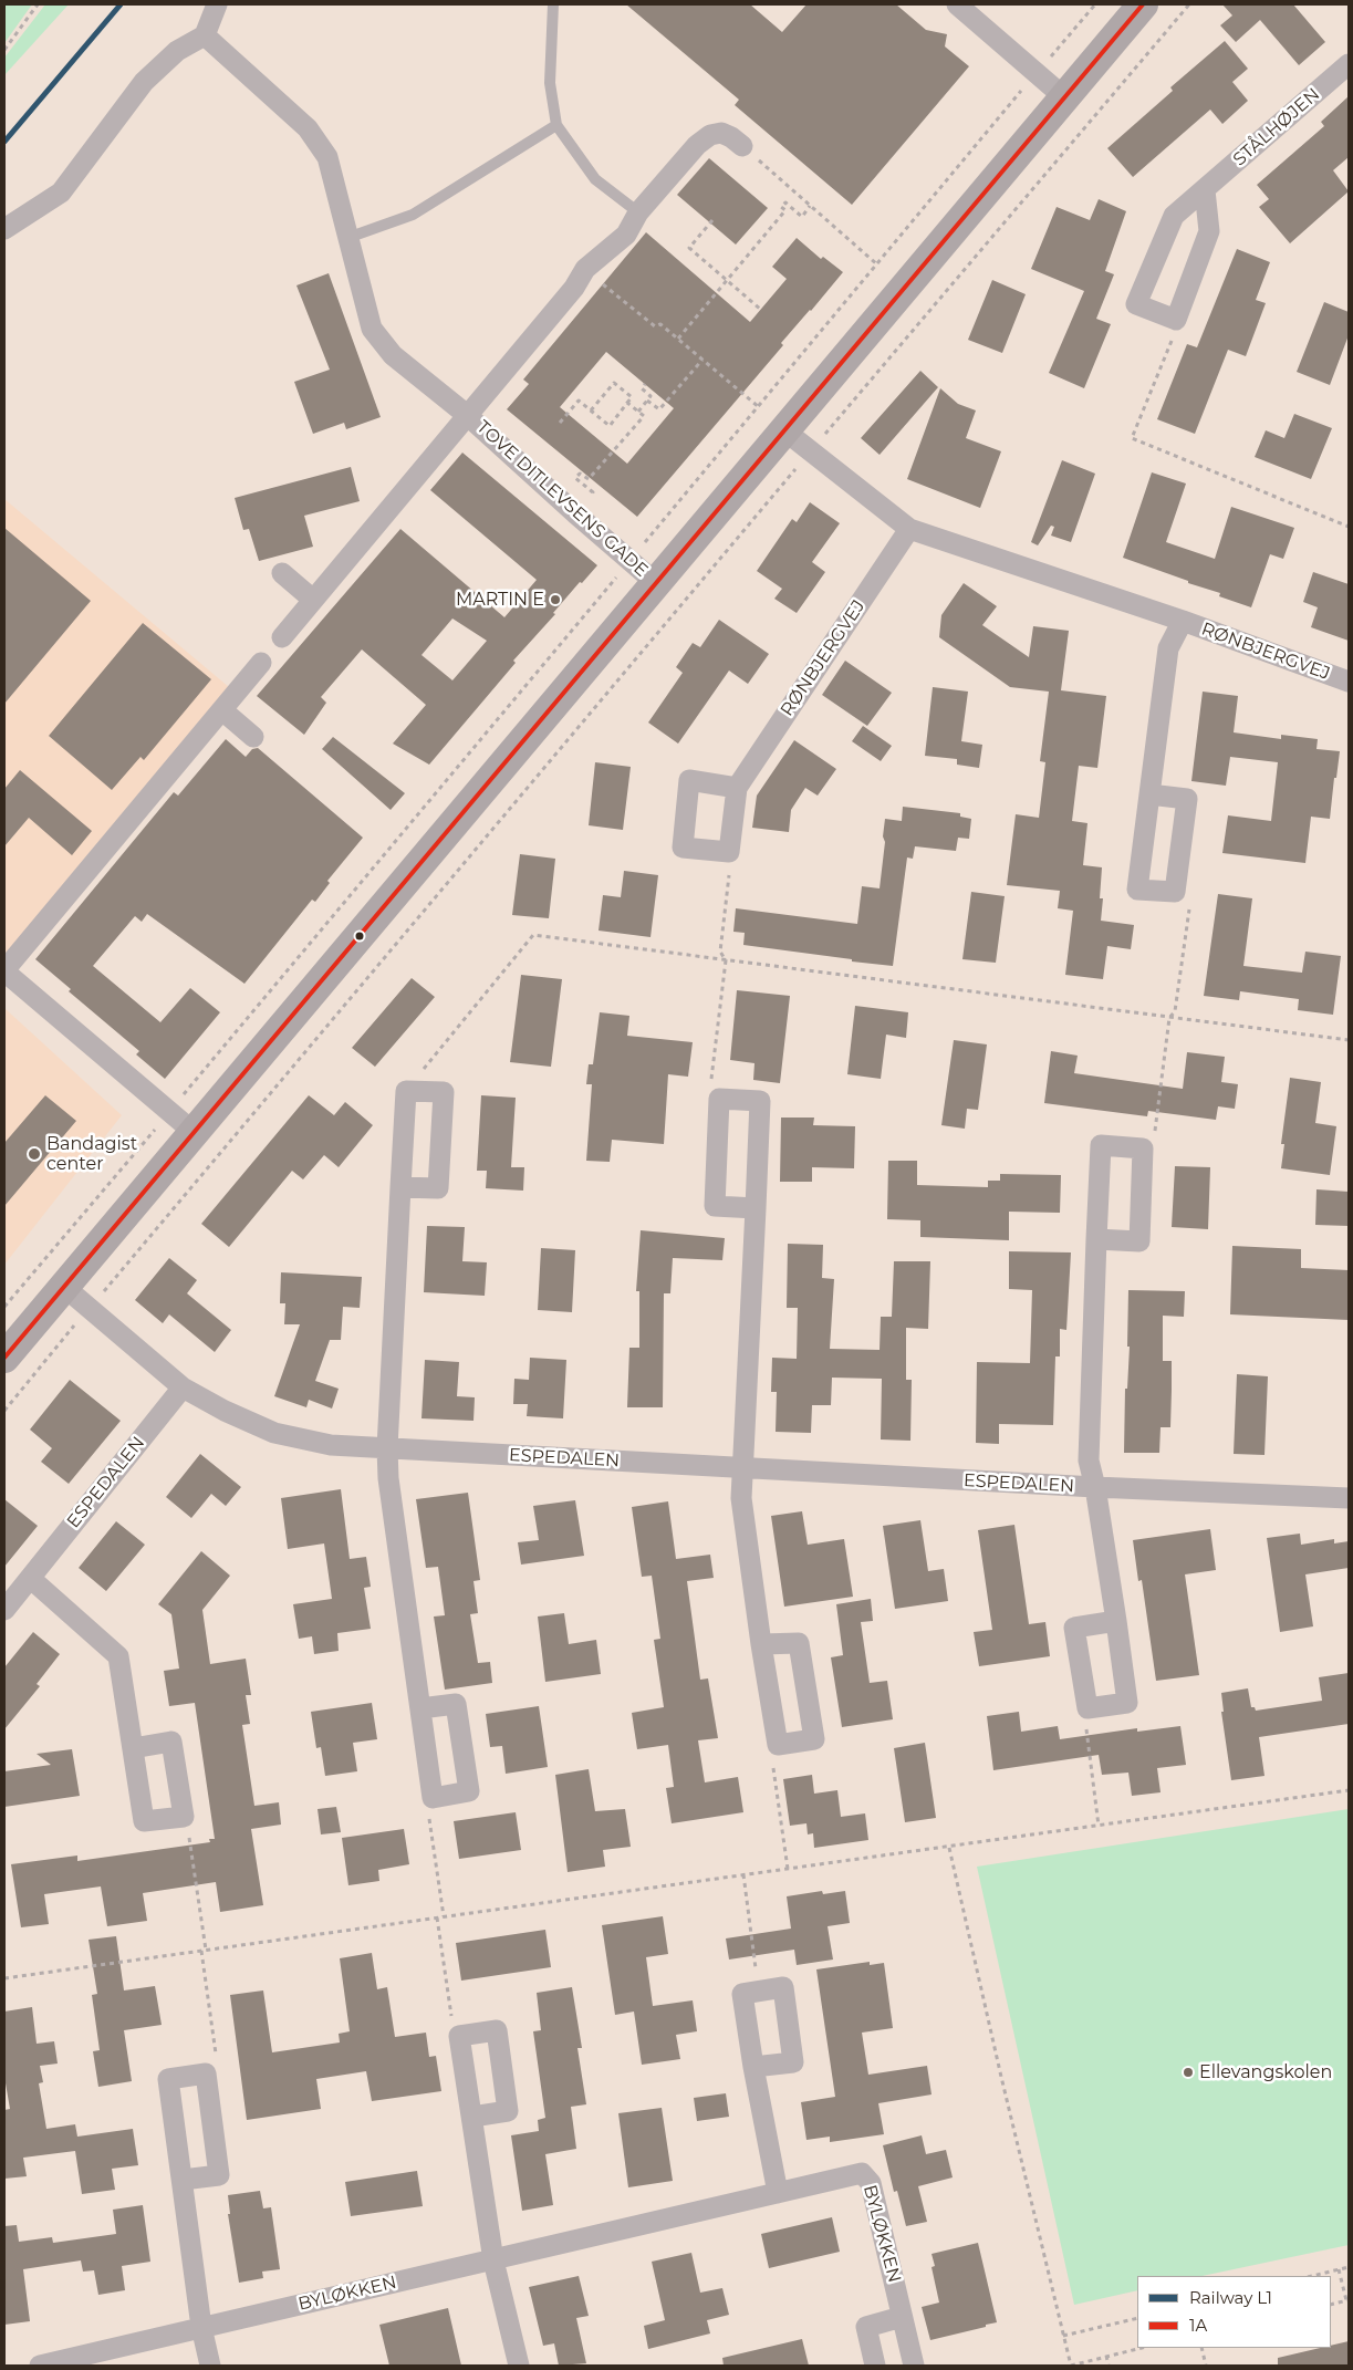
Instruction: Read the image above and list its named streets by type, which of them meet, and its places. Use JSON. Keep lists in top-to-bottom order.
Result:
{
  "streets": {
    "street": [
      "STÅLHØJEN",
      "TOVE DITLEVSENS GADE",
      "RØNBJERGVEJ",
      "ESPEDALEN",
      "BYLØKKEN"
    ]
  },
  "places": ["MARTIN E", "Bandagist center", "Ellevangskolen"],
  "lines": ["rail line L1", "transit line 1A"],
  "legend": ["Railway L1", "1A"]
}
